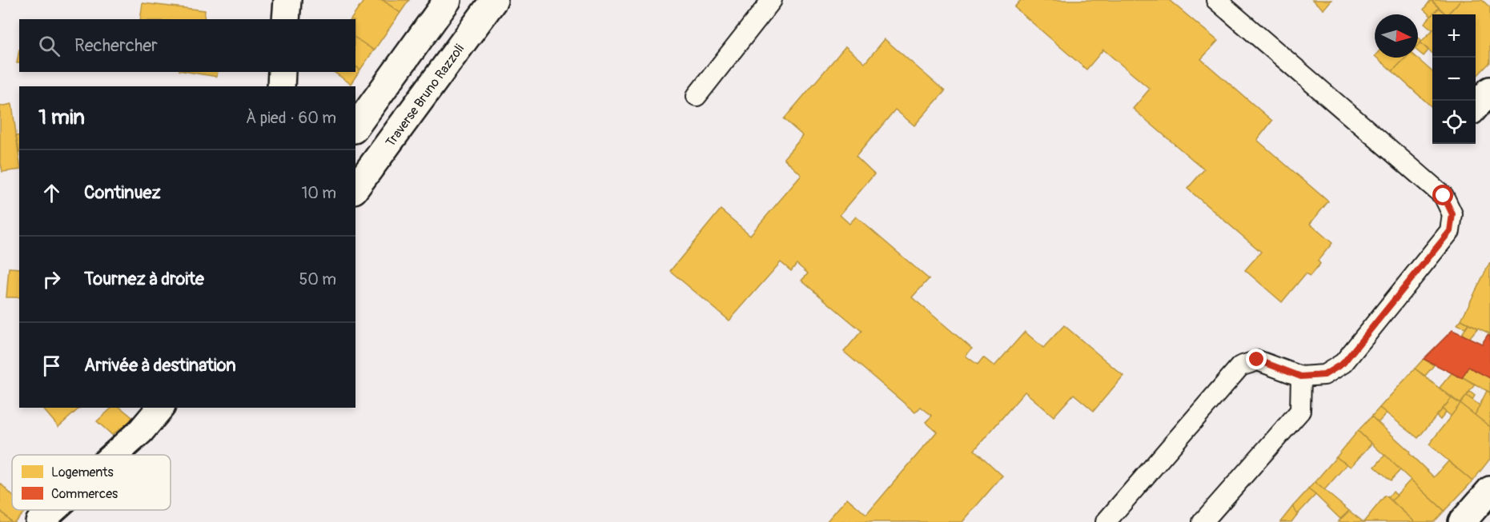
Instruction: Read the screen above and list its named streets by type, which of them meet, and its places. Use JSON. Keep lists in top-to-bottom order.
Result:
{
  "streets": {
    "street": ["Traverse Bruno Razzoli"]
  },
  "legend": ["Logements", "Commerces"],
  "north": "right",
  "page": {
    "map_buttons": ["+", "−"],
    "search": "Rechercher",
    "heading": ["1 min", "À pied · 60 m"],
    "list": [
      ["Continuez", "10 m"],
      ["Tournez à droite", "50 m"],
      "Arrivée à destination"
    ]
  }
}
